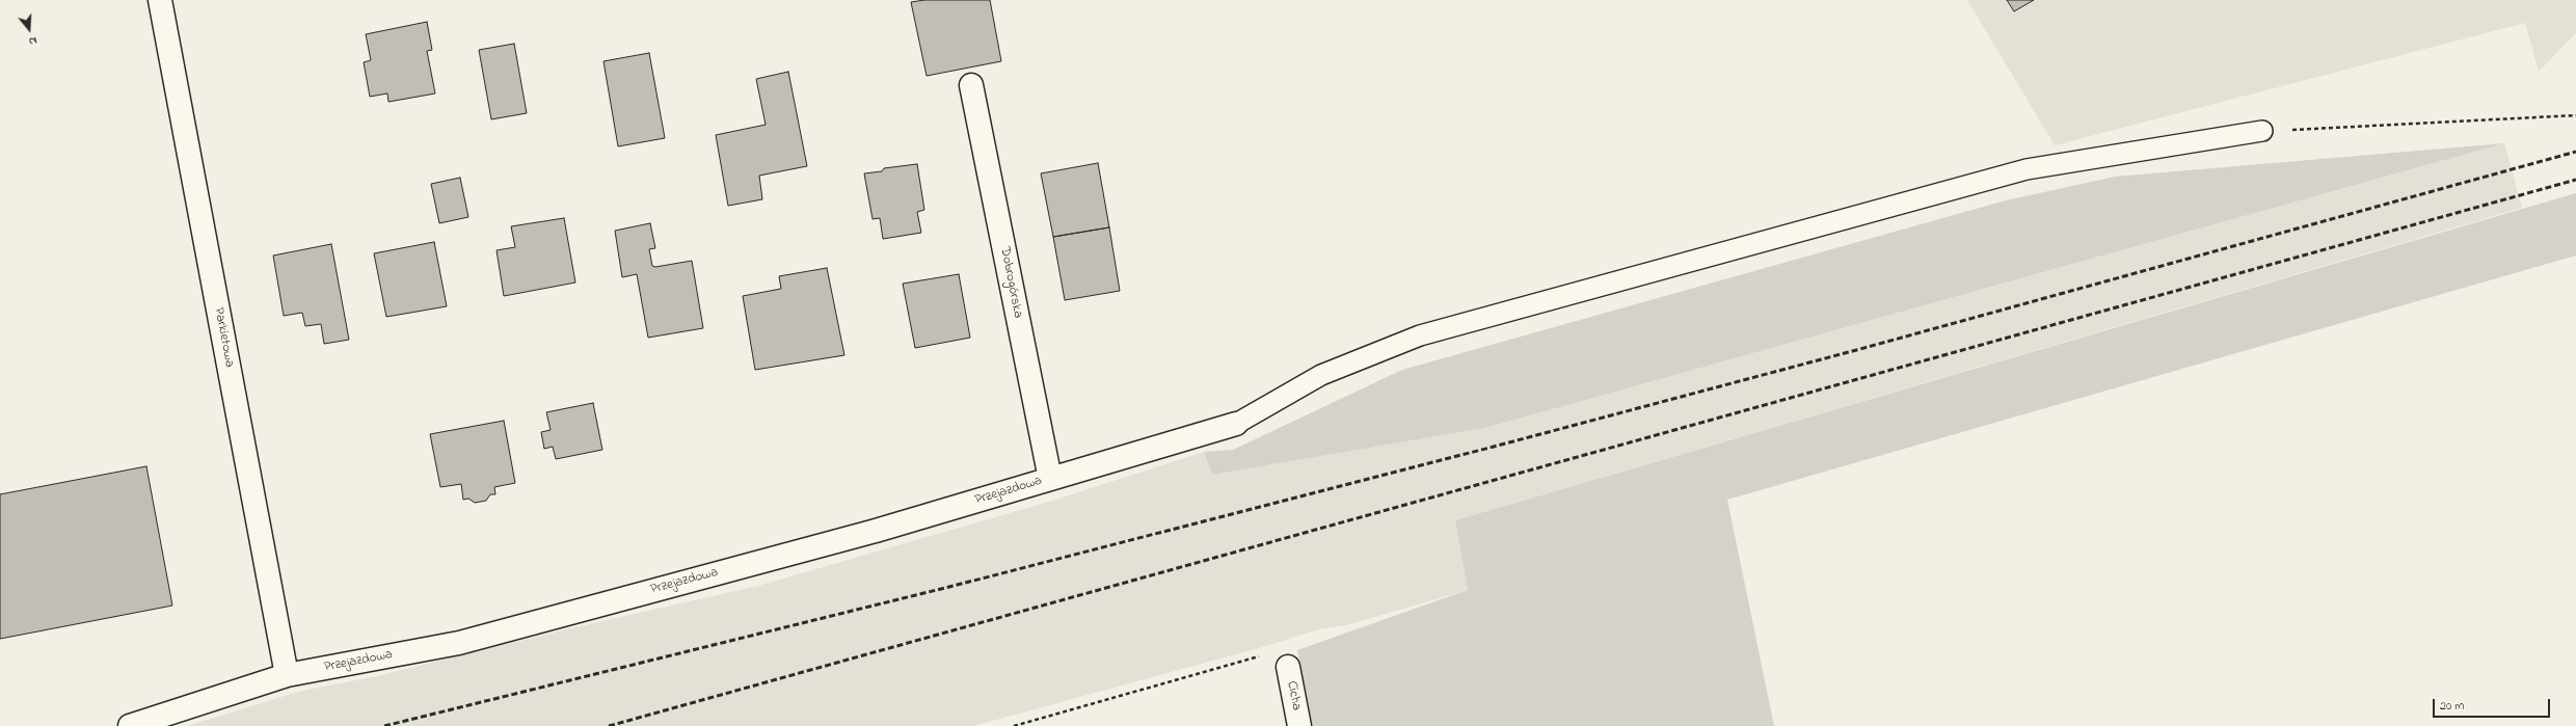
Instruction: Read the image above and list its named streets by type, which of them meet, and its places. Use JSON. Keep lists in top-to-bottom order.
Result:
{
  "streets": {
    "street": [
      "Dobrogórska",
      "Parkietowa",
      "Przejazdowa",
      "Cicha"
    ]
  },
  "crossings": [
    ["Dobrogórska", "Przejazdowa"],
    ["Parkietowa", "Przejazdowa"]
  ],
  "scale_bar": "20 m",
  "north": "bottom"
}
